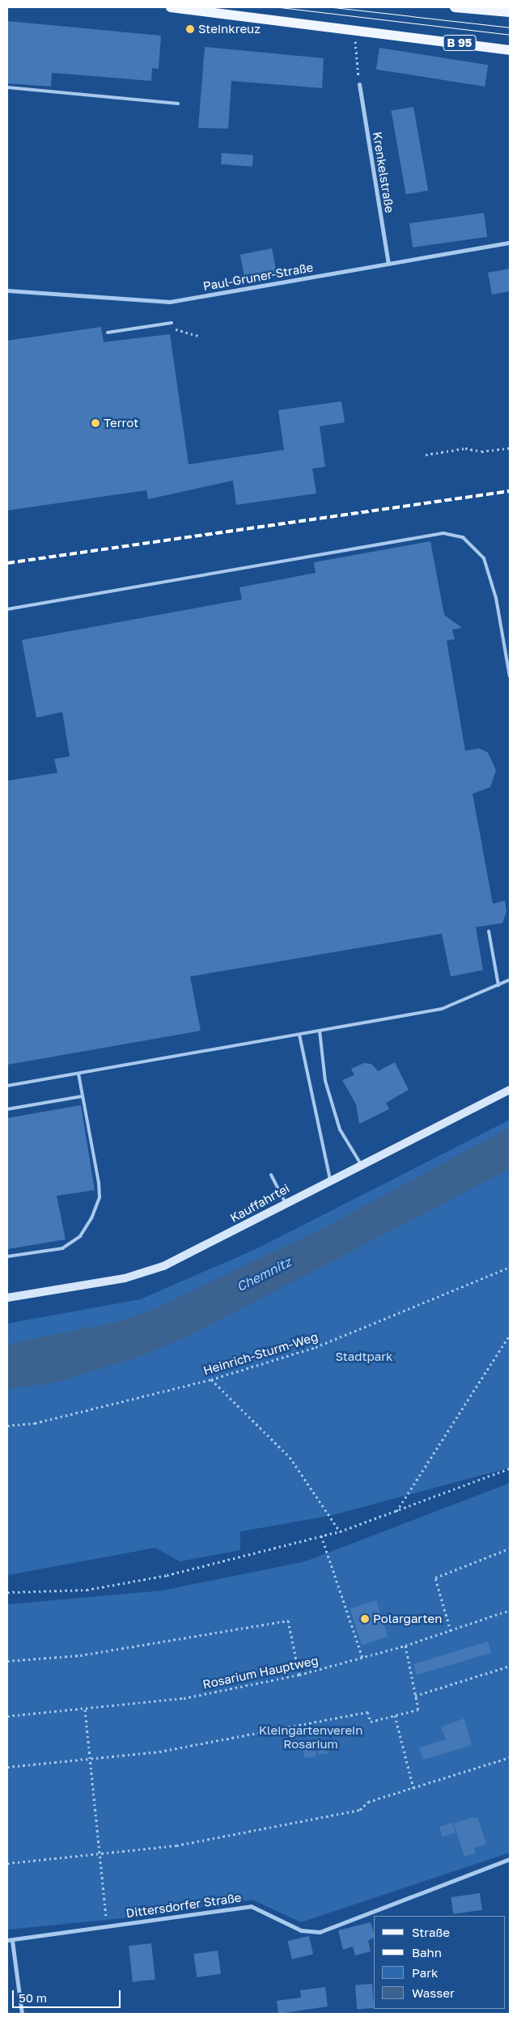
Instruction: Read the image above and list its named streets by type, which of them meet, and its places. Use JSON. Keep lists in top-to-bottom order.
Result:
{
  "streets": {
    "main road": ["B 95"],
    "street": [
      "Krenkelstraße",
      "Paul-Gruner-Straße",
      "Kauffahrtei",
      "Dittersdorfer Straße"
    ],
    "path": ["Heinrich-Sturm-Weg", "Rosarium Hauptweg"]
  },
  "crossings": [
    ["Krenkelstraße", "Paul-Gruner-Straße"]
  ],
  "water": ["Chemnitz"],
  "parks": ["Stadtpark", "Kleingartenverein Rosarium"],
  "places": ["Steinkreuz", "Terrot", "Polargarten"],
  "legend": [
    "Straße",
    "Bahn",
    "Park",
    "Wasser"
  ],
  "scale_bar": "50 m"
}
